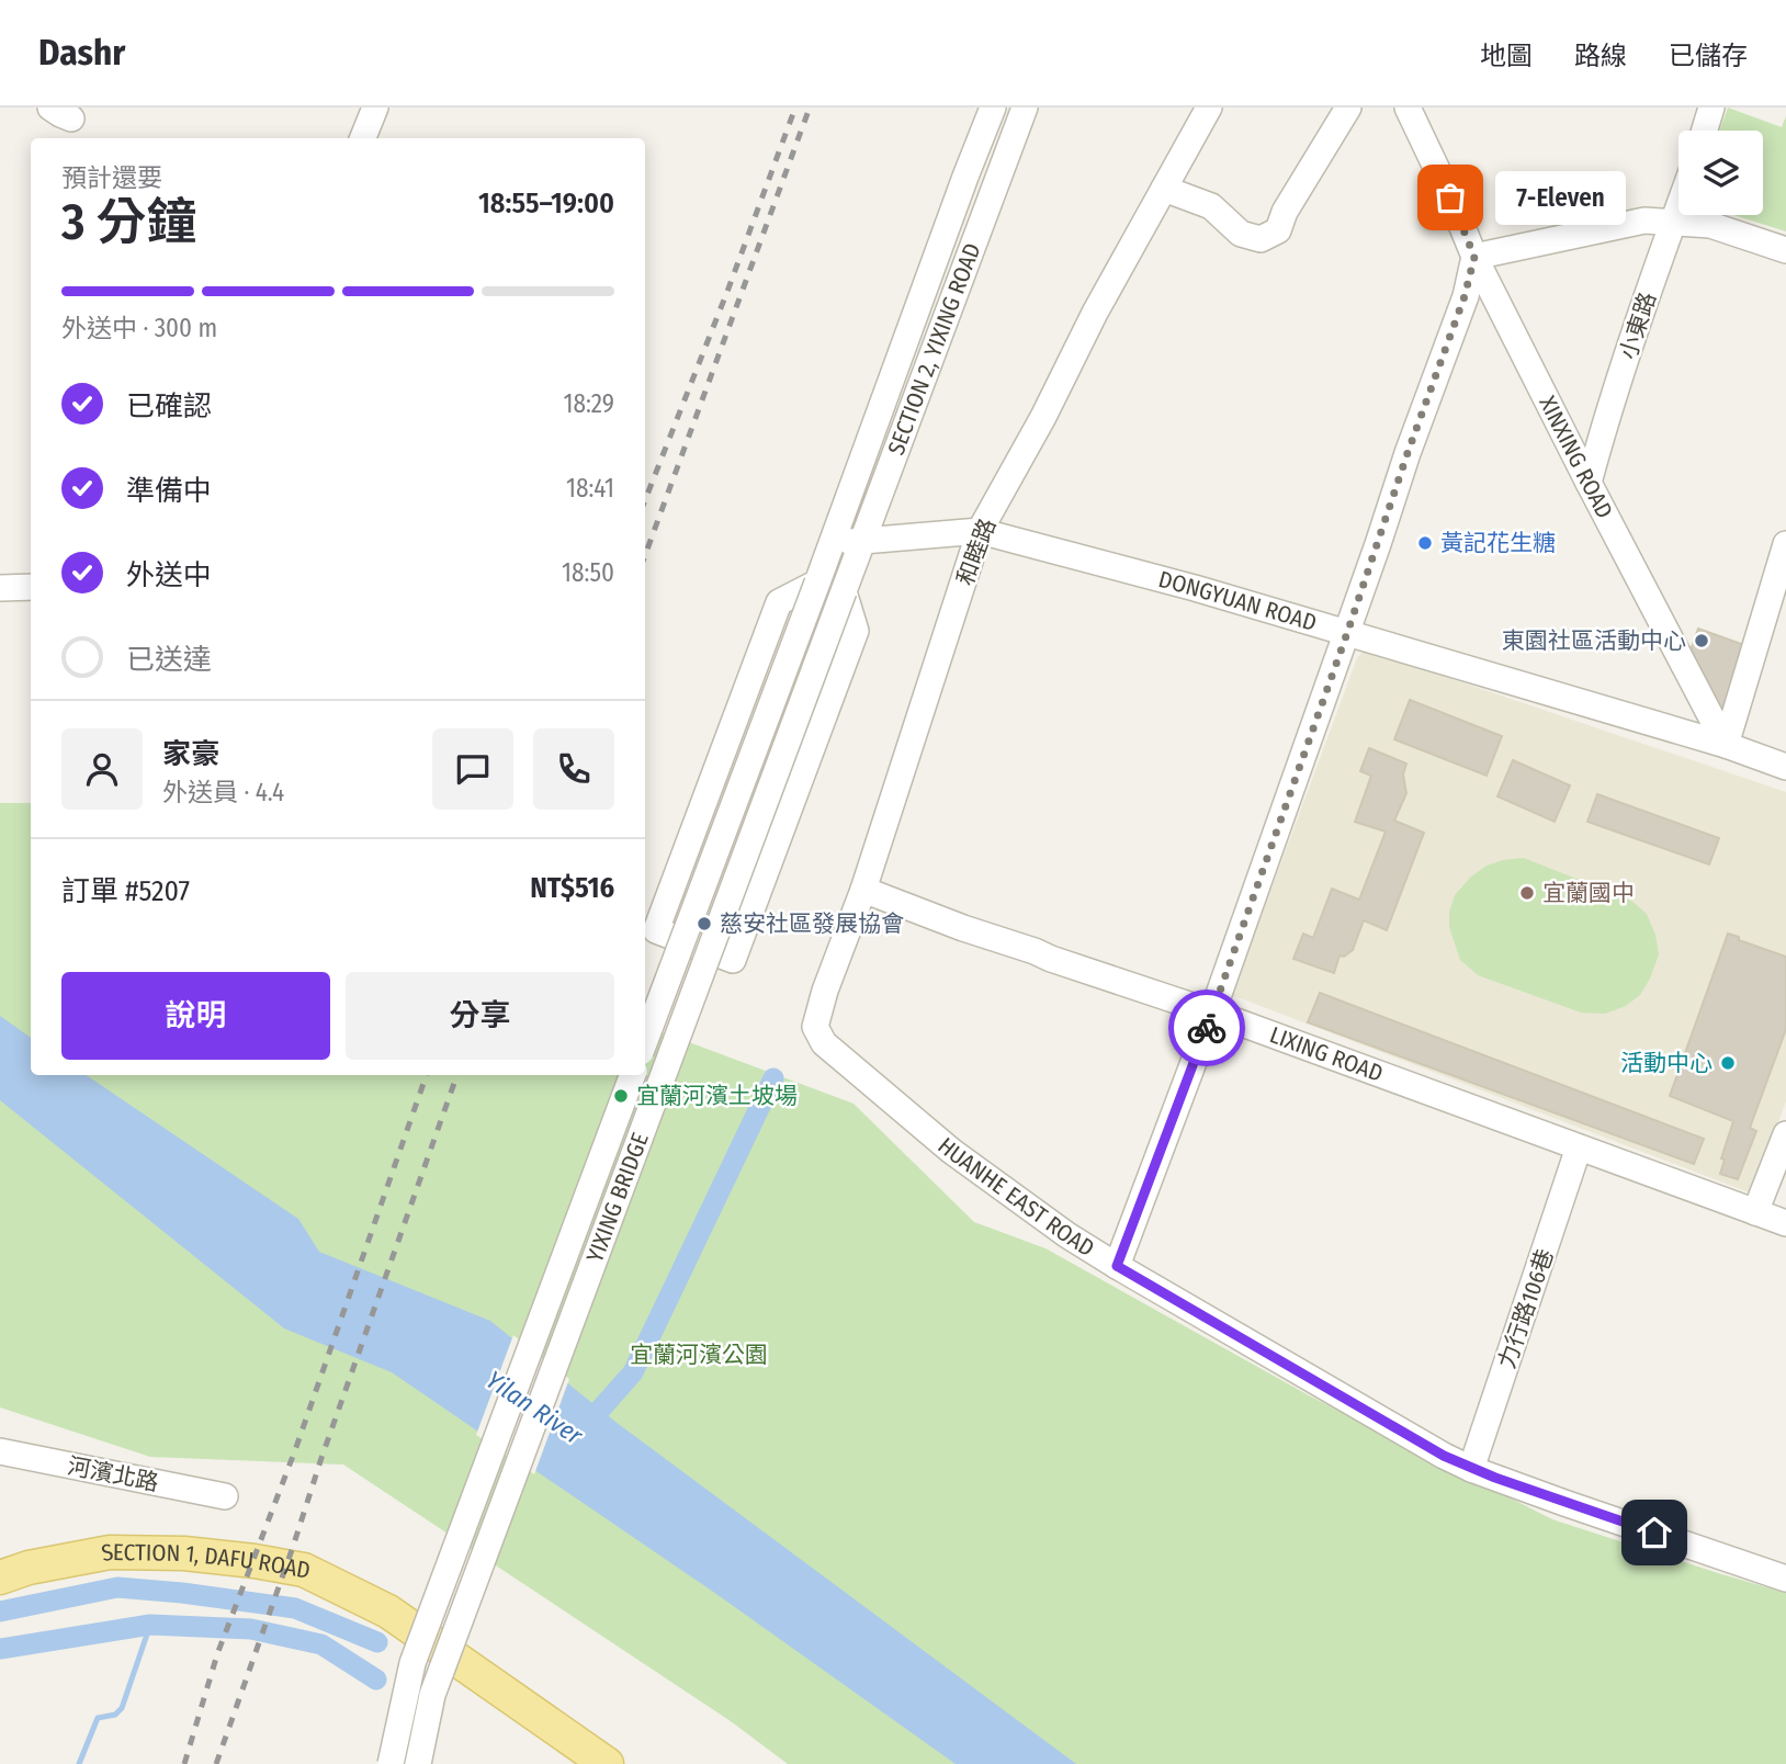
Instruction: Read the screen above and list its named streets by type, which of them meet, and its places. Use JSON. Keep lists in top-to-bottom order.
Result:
{
  "streets": {
    "main road": ["SECTION 1, DAFU ROAD"],
    "street": [
      "小東路",
      "SECTION 2, YIXING ROAD",
      "XINXING ROAD",
      "和睦路",
      "DONGYUAN ROAD",
      "LIXING ROAD",
      "HUANHE EAST ROAD",
      "YIXING BRIDGE",
      "力行路106巷",
      "河濱北路"
    ]
  },
  "crossings": [
    ["小東路", "XINXING ROAD"],
    ["SECTION 2, YIXING ROAD", "DONGYUAN ROAD"],
    ["SECTION 2, YIXING ROAD", "YIXING BRIDGE"],
    ["XINXING ROAD", "DONGYUAN ROAD"],
    ["和睦路", "DONGYUAN ROAD"],
    ["和睦路", "LIXING ROAD"],
    ["和睦路", "HUANHE EAST ROAD"],
    ["LIXING ROAD", "力行路106巷"],
    ["HUANHE EAST ROAD", "力行路106巷"]
  ],
  "water": ["Yilan River"],
  "parks": ["宜蘭河濱公園"],
  "places": [
    "7-Eleven",
    "黃記花生糖",
    "東園社區活動中心",
    "宜蘭國中",
    "慈安社區發展協會",
    "活動中心",
    "宜蘭河濱土坡場"
  ],
  "page": {
    "header": "Dashr",
    "nav": ["地圖", "路線", "已儲存"],
    "heading": ["3 分鐘", "預計還要", "18:55–19:00"],
    "panel": [
      "家豪",
      "外送員 · 4.4",
      "訂單 #5207",
      "NT$516"
    ],
    "bubble": "7-Eleven",
    "bar": "外送中 · 300 m",
    "list": [
      ["已確認", "18:29"],
      ["準備中", "18:41"],
      ["外送中", "18:50"],
      "已送達"
    ],
    "buttons": ["說明", "分享"]
  }
}
